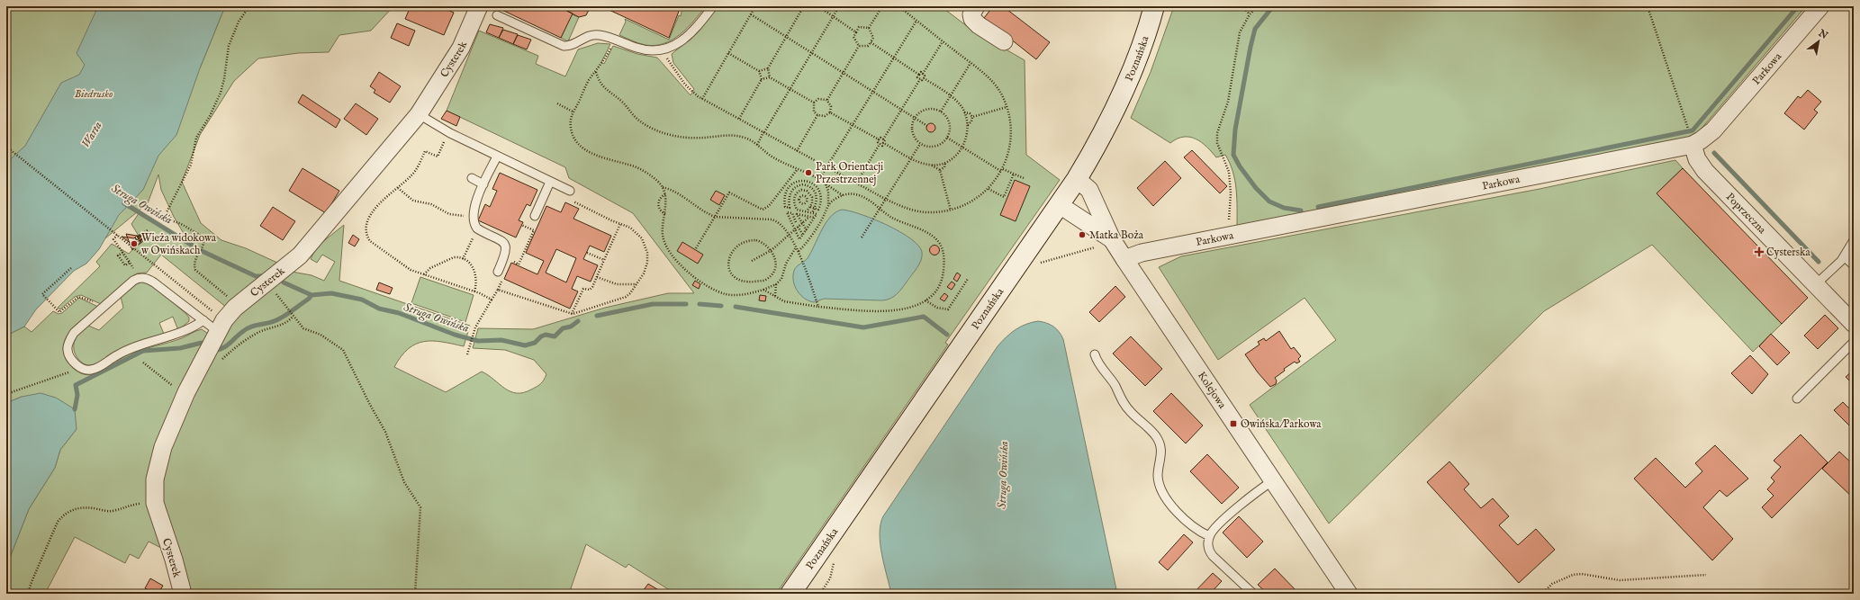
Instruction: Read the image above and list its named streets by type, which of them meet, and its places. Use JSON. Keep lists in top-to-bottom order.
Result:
{
  "streets": {
    "main road": ["Poznańska"],
    "street": [
      "Cysterek",
      "Parkowa",
      "Poprzeczna",
      "Kolejowa"
    ]
  },
  "crossings": [
    ["Poznańska", "Kolejowa"],
    ["Parkowa", "Poprzeczna"],
    ["Parkowa", "Kolejowa"]
  ],
  "water": ["Warta", "Struga Owińska"],
  "parks": ["Biedrusko"],
  "places": {
    "other": ["Park Orientacji Przestrzennej", "Matka Boża", "Wieża widokowa w Owińskach"],
    "health": ["Cysterska"],
    "transit": ["Owińska/Parkowa"]
  },
  "north": "top right"
}
